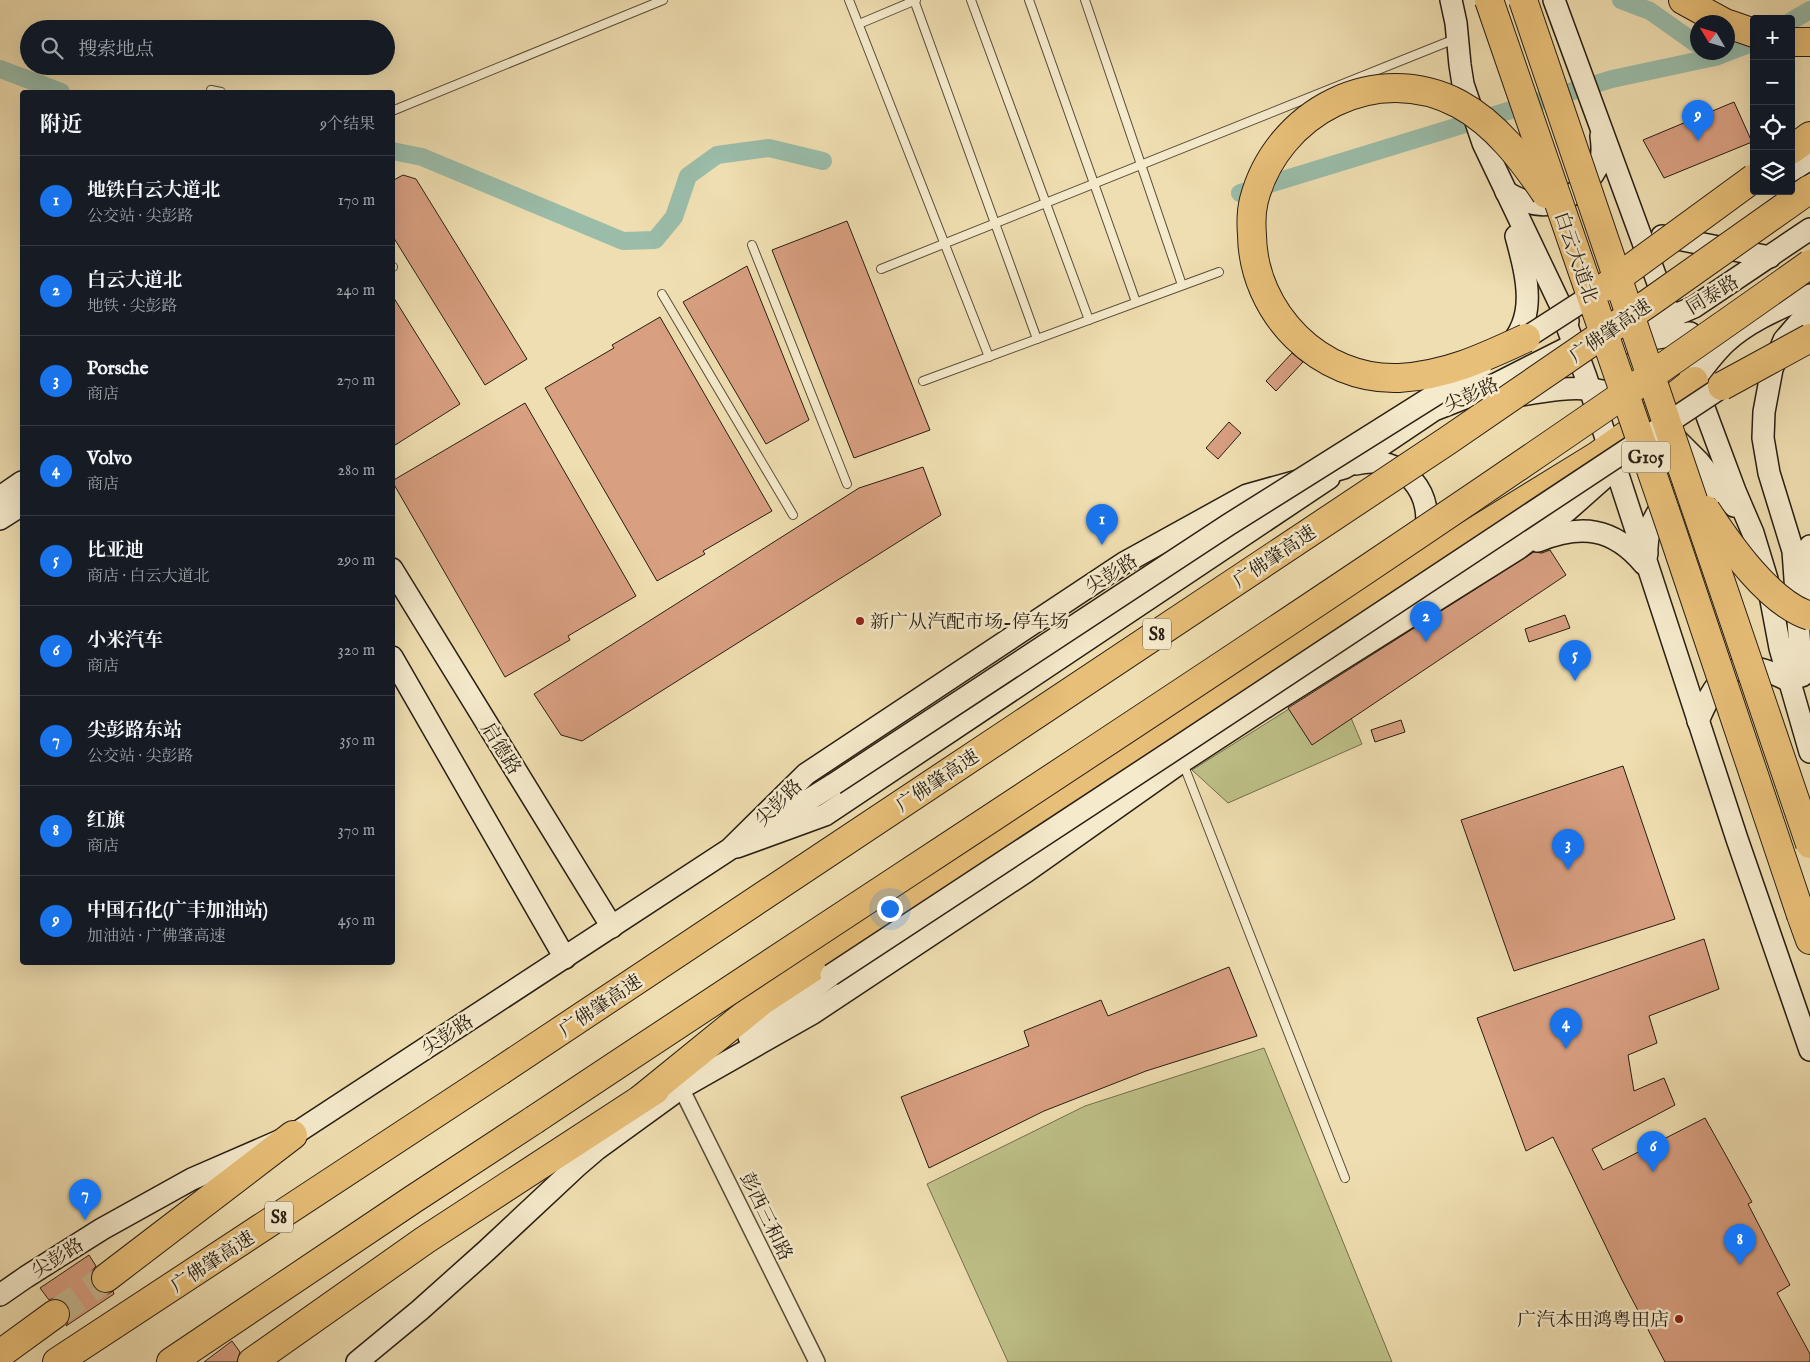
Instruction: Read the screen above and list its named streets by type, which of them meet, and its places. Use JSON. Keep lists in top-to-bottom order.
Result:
{
  "streets": {
    "highway": [
      "白云大道北",
      "广佛肇高速",
      "G105",
      "S8"
    ],
    "street": [
      "同泰路",
      "尖彭路",
      "启德路",
      "彭西三和路"
    ]
  },
  "crossings": [
    ["同泰路", "尖彭路"],
    ["尖彭路", "启德路"]
  ],
  "places": ["新广从汽配市场-停车场", "广汽本田鸿粤田店"],
  "north": "top left",
  "page": {
    "map_buttons": ["+", "−"],
    "search": "搜索地点",
    "heading": ["附近", "9个结果"],
    "pins": [
      "9",
      "1",
      "2",
      "5",
      "3",
      "4",
      "6",
      "7",
      "8"
    ],
    "list": [
      {
        "mark": "1",
        "name": "地铁白云大道北",
        "note": "公交站 · 尖彭路",
        "value": "170 m"
      },
      {
        "mark": "2",
        "name": "白云大道北",
        "note": "地铁 · 尖彭路",
        "value": "240 m"
      },
      {
        "mark": "3",
        "name": "Porsche",
        "note": "商店",
        "value": "270 m"
      },
      {
        "mark": "4",
        "name": "Volvo",
        "note": "商店",
        "value": "280 m"
      },
      {
        "mark": "5",
        "name": "比亚迪",
        "note": "商店 · 白云大道北",
        "value": "290 m"
      },
      {
        "mark": "6",
        "name": "小米汽车",
        "note": "商店",
        "value": "320 m"
      },
      {
        "mark": "7",
        "name": "尖彭路东站",
        "note": "公交站 · 尖彭路",
        "value": "350 m"
      },
      {
        "mark": "8",
        "name": "红旗",
        "note": "商店",
        "value": "370 m"
      },
      {
        "mark": "9",
        "name": "中国石化(广丰加油站)",
        "note": "加油站 · 广佛肇高速",
        "value": "450 m"
      }
    ]
  }
}
